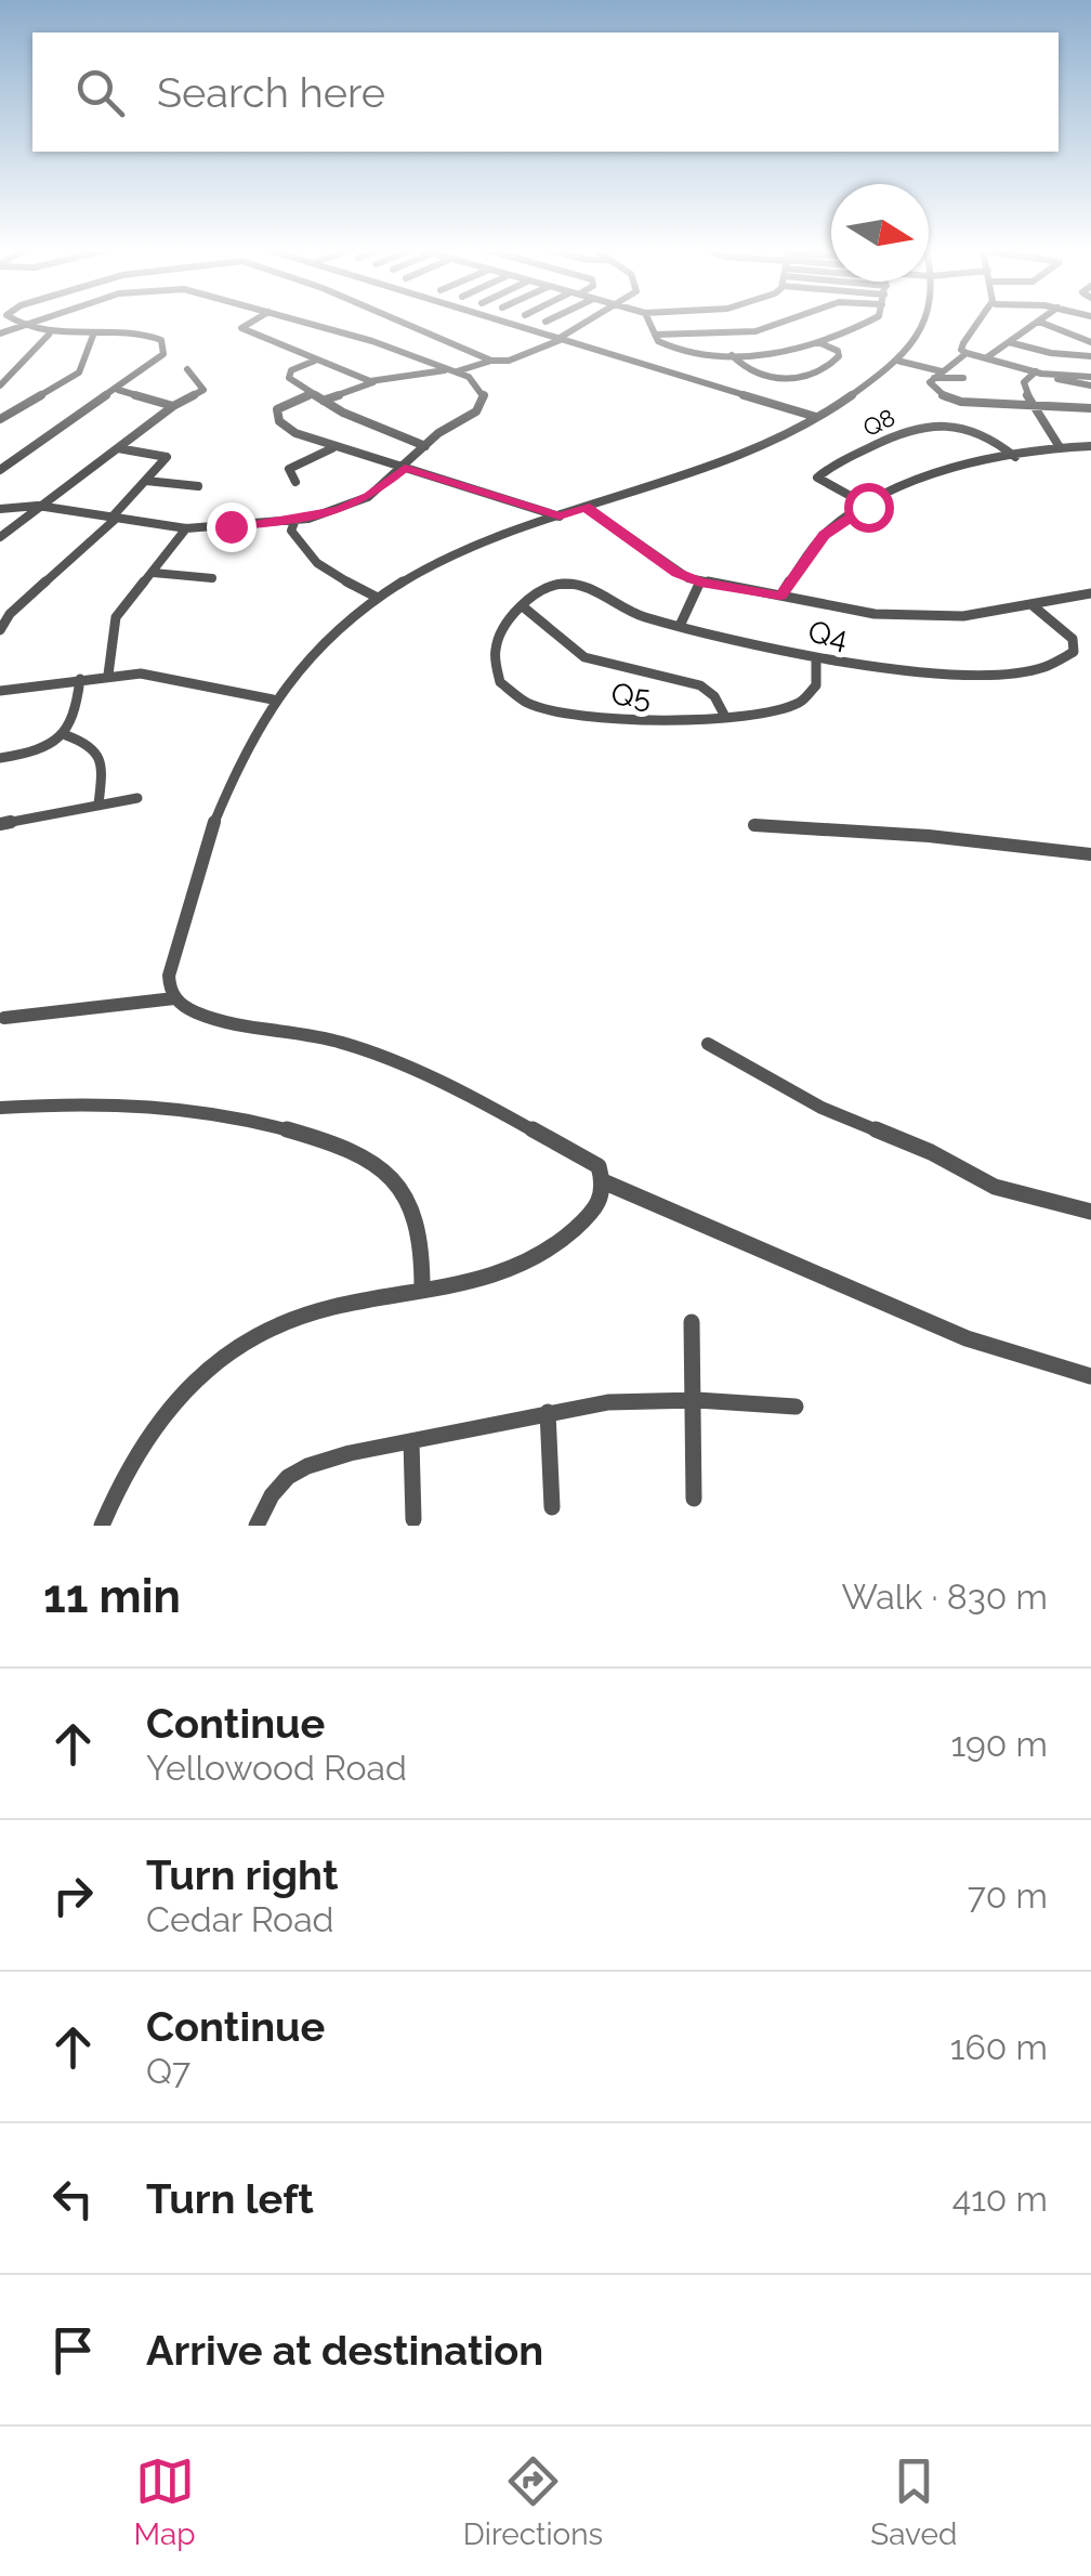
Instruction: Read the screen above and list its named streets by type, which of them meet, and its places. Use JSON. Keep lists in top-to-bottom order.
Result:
{
  "streets": {
    "street": ["Q8", "Q4", "Q5"]
  },
  "crossings": [
    ["Q4", "Q5"]
  ],
  "north": "right",
  "page": {
    "search": "Search here",
    "heading": ["11 min", "Walk · 830 m"],
    "list": [
      ["Continue", "Yellowood Road", "190 m"],
      ["Turn right", "Cedar Road", "70 m"],
      ["Continue", "Q7", "160 m"],
      ["Turn left", "410 m"],
      "Arrive at destination"
    ],
    "nav": ["Map", "Directions", "Saved"]
  }
}
